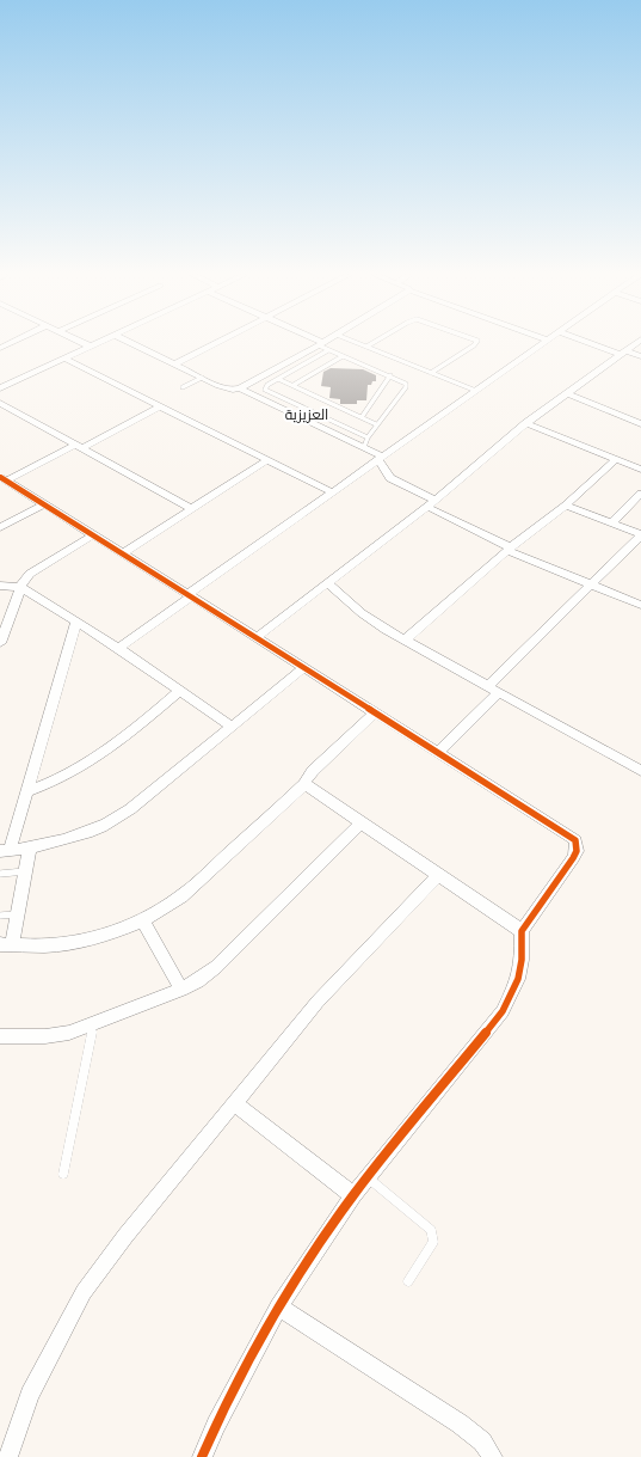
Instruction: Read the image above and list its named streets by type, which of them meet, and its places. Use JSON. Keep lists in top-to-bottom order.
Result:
{
  "districts": ["العزيزية"]
}
